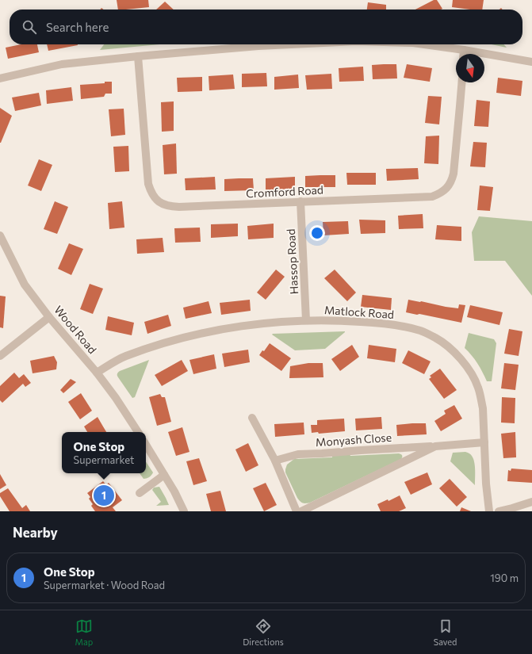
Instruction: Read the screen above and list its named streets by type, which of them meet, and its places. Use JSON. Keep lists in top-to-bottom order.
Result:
{
  "streets": {
    "street": [
      "Cromford Road",
      "Hassop Road",
      "Matlock Road",
      "Wood Road",
      "Monyash Close"
    ]
  },
  "crossings": [
    ["Cromford Road", "Hassop Road"],
    ["Hassop Road", "Matlock Road"],
    ["Matlock Road", "Wood Road"],
    ["Matlock Road", "Monyash Close"]
  ],
  "north": "bottom",
  "page": {
    "search": "Search here",
    "popup": ["One Stop", "Supermarket"],
    "pins": "1",
    "heading": "Nearby",
    "list": [
      {
        "mark": "1",
        "name": "One Stop",
        "note": "Supermarket · Wood Road",
        "value": "190 m"
      }
    ],
    "nav": ["Map", "Directions", "Saved"]
  }
}
